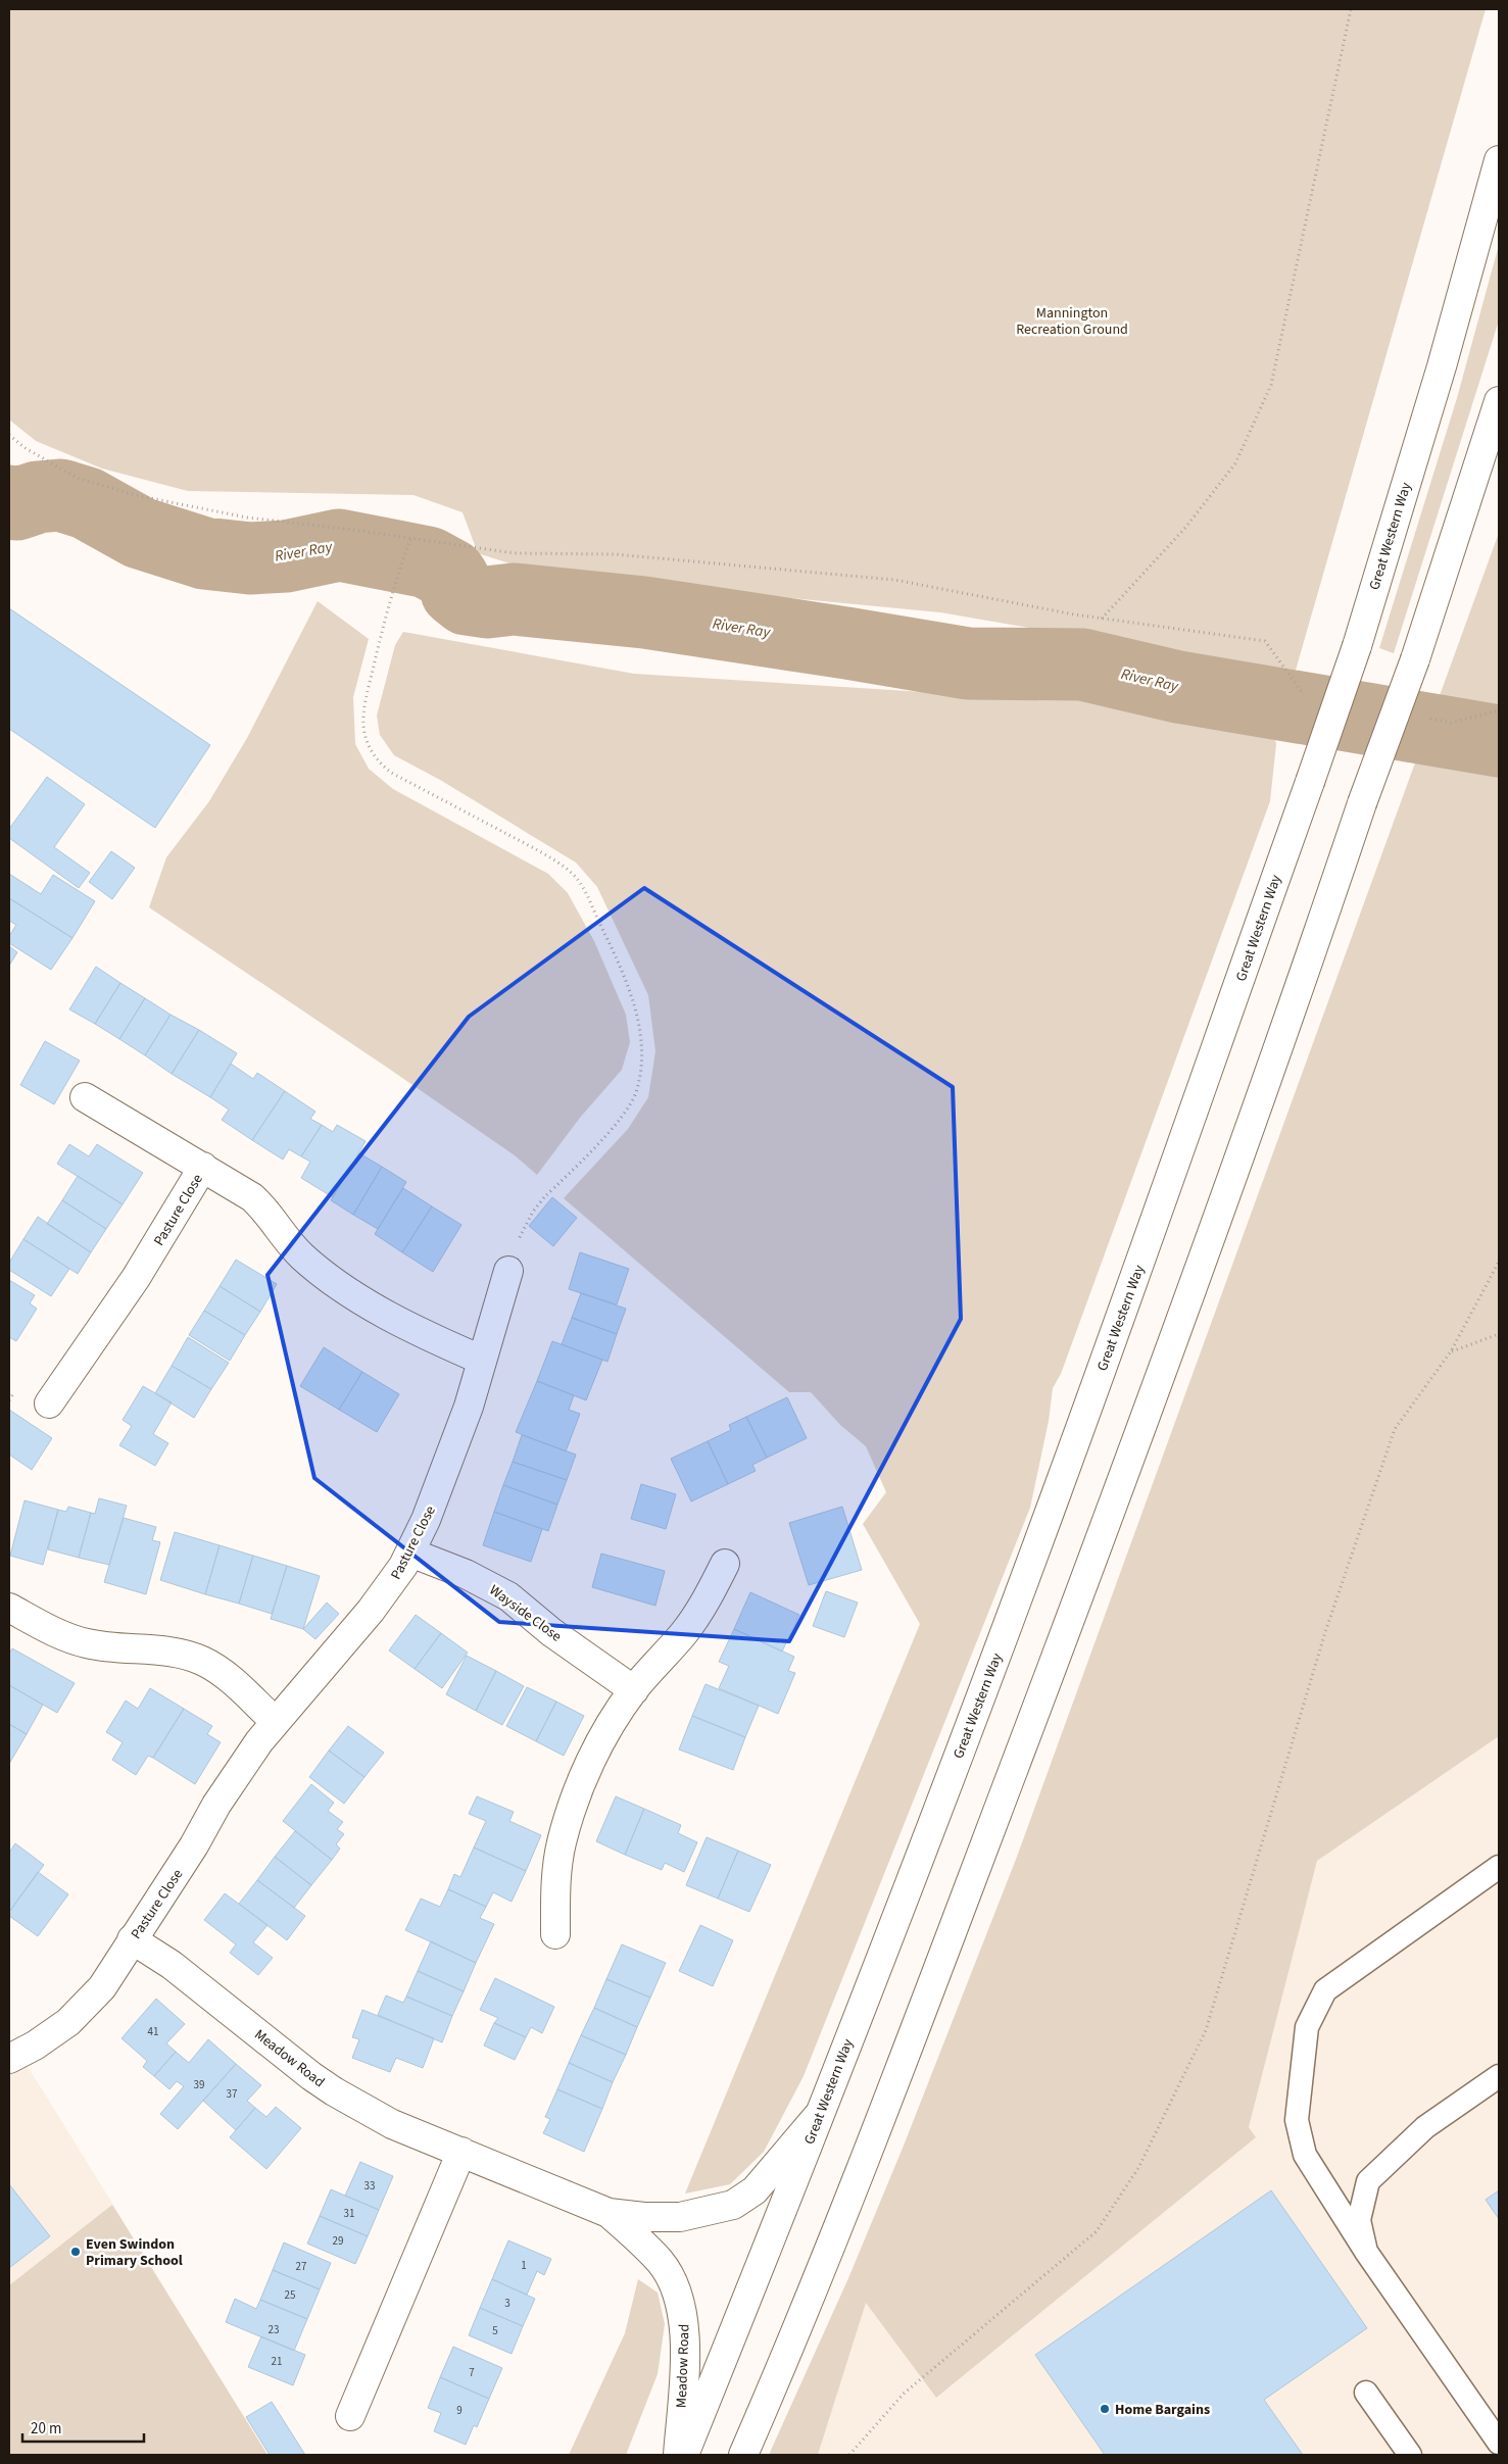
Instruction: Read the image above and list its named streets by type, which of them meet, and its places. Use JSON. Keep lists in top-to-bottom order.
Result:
{
  "streets": {
    "main road": [
      "Great Western Way",
      "Pasture Close",
      "Wayside Close",
      "Meadow Road"
    ]
  },
  "crossings": [
    ["Great Western Way", "Meadow Road"],
    ["Pasture Close", "Wayside Close"],
    ["Pasture Close", "Meadow Road"]
  ],
  "water": ["River Ray"],
  "parks": ["Mannington Recreation Ground"],
  "places": ["Even Swindon Primary School", "Home Bargains"],
  "house_numbers": [
    "41",
    "39",
    "37",
    "33",
    "31",
    "29",
    "1",
    "27",
    "25",
    "3",
    "23",
    "5",
    "21",
    "7",
    "9"
  ],
  "scale_bar": "20 m"
}
